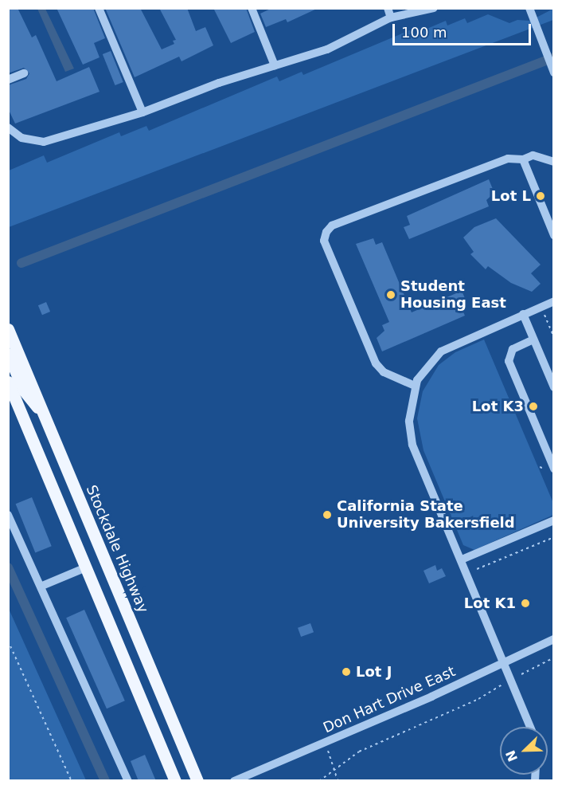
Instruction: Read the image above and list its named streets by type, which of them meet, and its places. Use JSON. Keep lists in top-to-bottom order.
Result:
{
  "streets": {
    "main road": ["Stockdale Highway"],
    "street": ["Don Hart Drive East"]
  },
  "places": [
    "Lot L",
    "Student Housing East",
    "Lot K3",
    "California State University Bakersfield",
    "Lot K1",
    "Lot J"
  ],
  "scale_bar": "100 m",
  "north": "bottom left"
}
